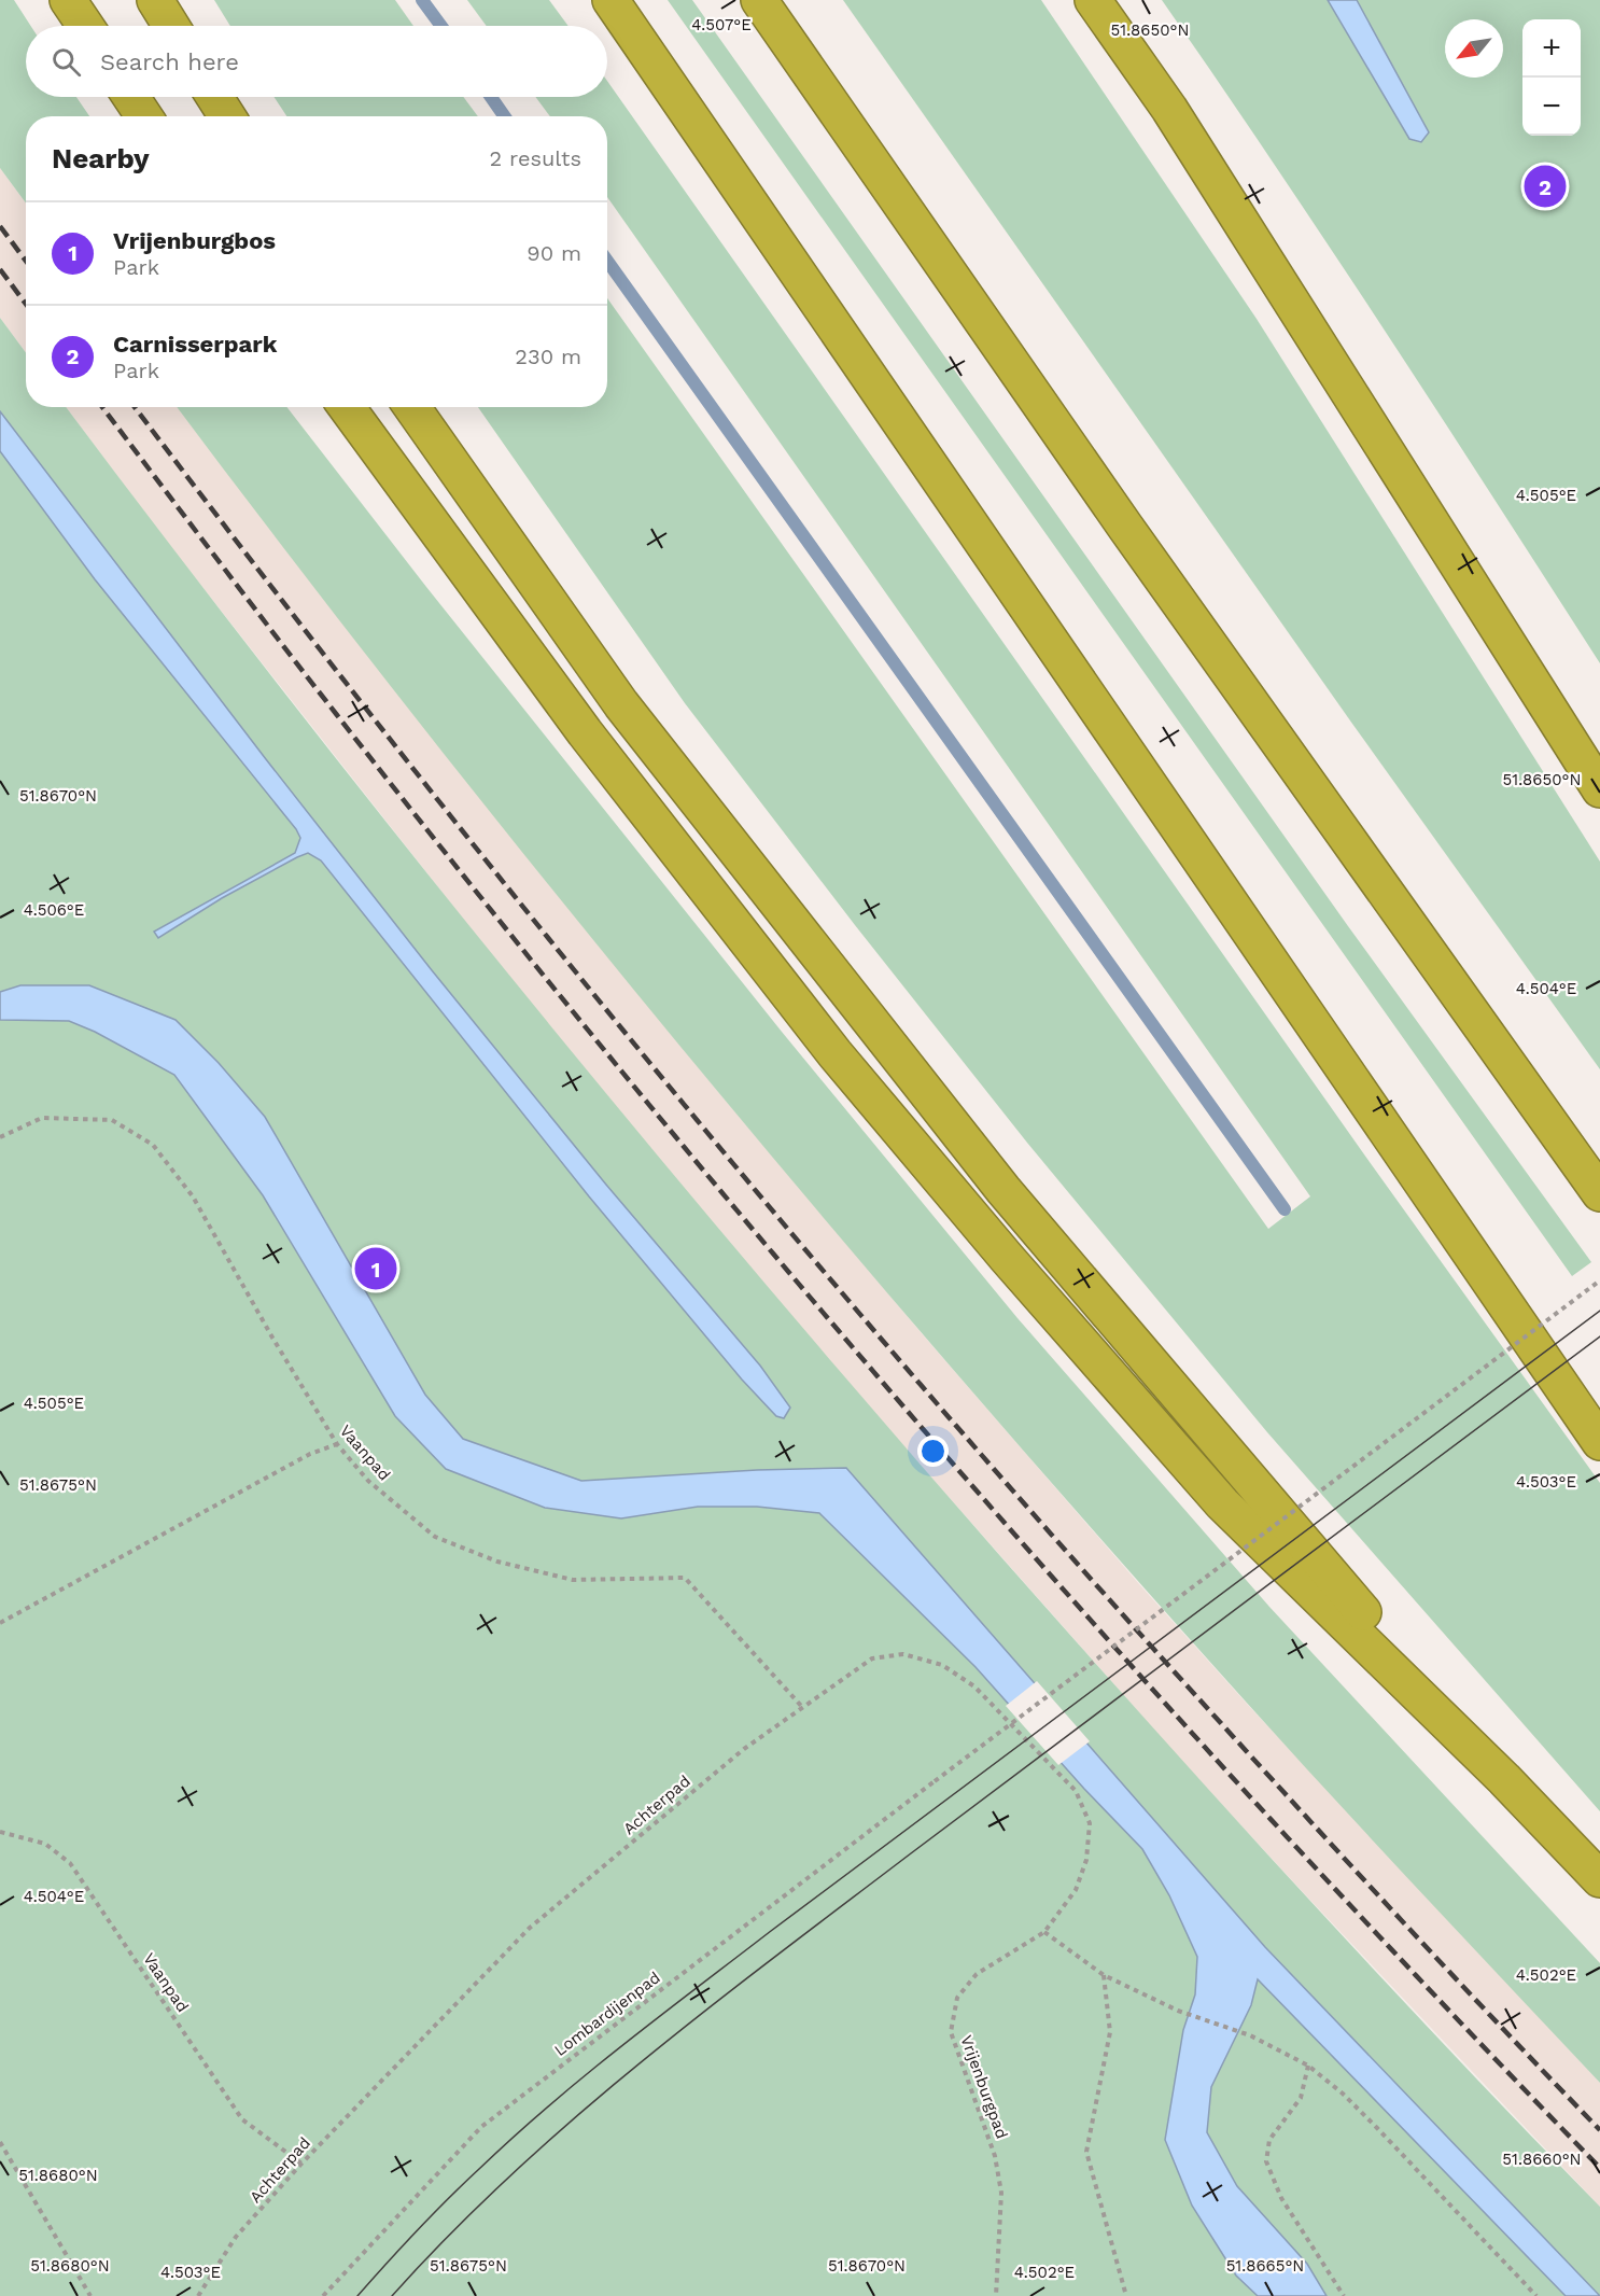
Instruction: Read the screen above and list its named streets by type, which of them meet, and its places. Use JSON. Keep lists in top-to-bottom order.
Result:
{
  "streets": {
    "path": [
      "Vaanpad",
      "Achterpad",
      "Lombardijenpad",
      "Vrijenburgpad"
    ]
  },
  "crossings": [
    ["Vaanpad", "Achterpad"],
    ["Achterpad", "Vrijenburgpad"]
  ],
  "north": "bottom left",
  "page": {
    "map_buttons": ["+", "−"],
    "search": "Search here",
    "heading": ["Nearby", "2 results"],
    "pins": ["2", "1"],
    "list": [
      {
        "mark": "1",
        "name": "Vrijenburgbos",
        "note": "Park",
        "value": "90 m"
      },
      {
        "mark": "2",
        "name": "Carnisserpark",
        "note": "Park",
        "value": "230 m"
      }
    ]
  },
  "coordinates": [
    "4.507°E",
    "51.8650°N",
    "4.505°E",
    "51.8670°N",
    "4.506°E",
    "4.504°E",
    "4.503°E",
    "51.8675°N",
    "4.502°E",
    "51.8660°N",
    "51.8680°N",
    "51.8665°N"
  ]
}
